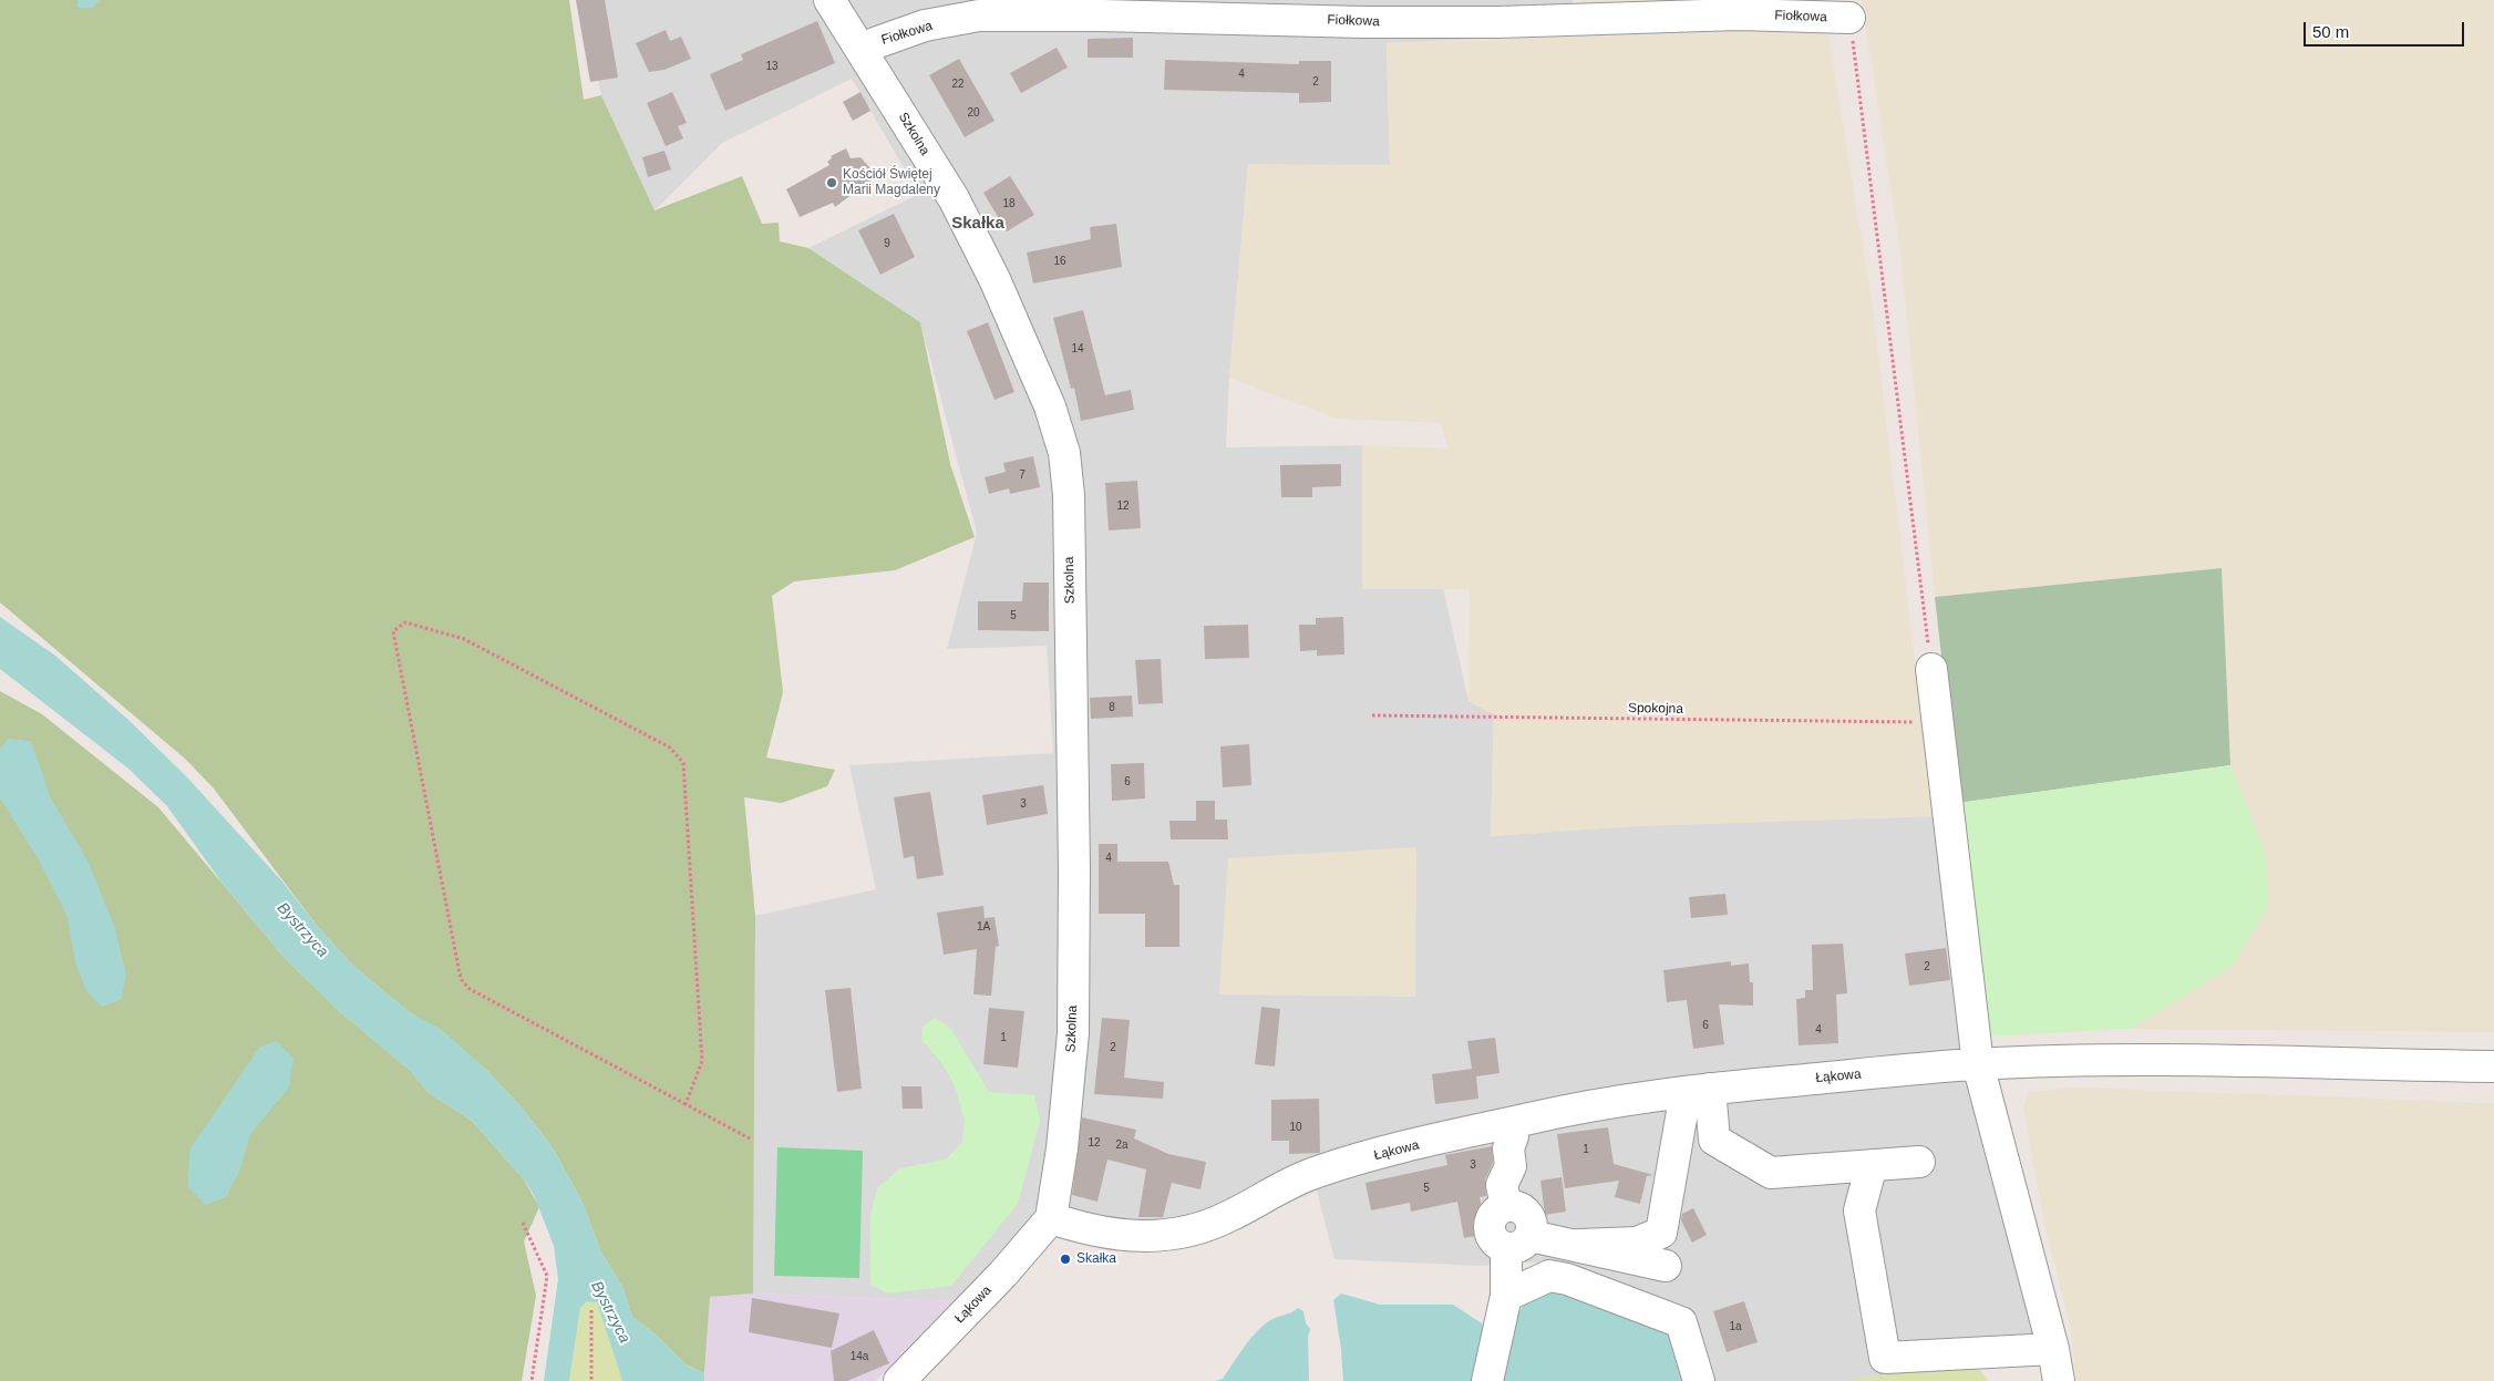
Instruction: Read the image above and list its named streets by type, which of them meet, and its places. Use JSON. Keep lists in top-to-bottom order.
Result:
{
  "streets": {
    "street": ["Fiołkowa", "Szkolna", "Łąkowa"],
    "path": ["Spokojna"]
  },
  "crossings": [
    ["Fiołkowa", "Szkolna"],
    ["Szkolna", "Łąkowa"]
  ],
  "districts": ["Skałka"],
  "water": ["Bystrzyca"],
  "places": ["Kościół Świętej Marii Magdaleny", "Skałka"],
  "house_numbers": [
    "13",
    "4",
    "2",
    "22",
    "20",
    "18",
    "9",
    "16",
    "14",
    "7",
    "12",
    "5",
    "8",
    "6",
    "3",
    "4",
    "1A",
    "2",
    "6",
    "4",
    "1",
    "2",
    "10",
    "12",
    "2a",
    "1",
    "3",
    "5",
    "1a",
    "14a"
  ],
  "scale_bar": "50 m"
}
